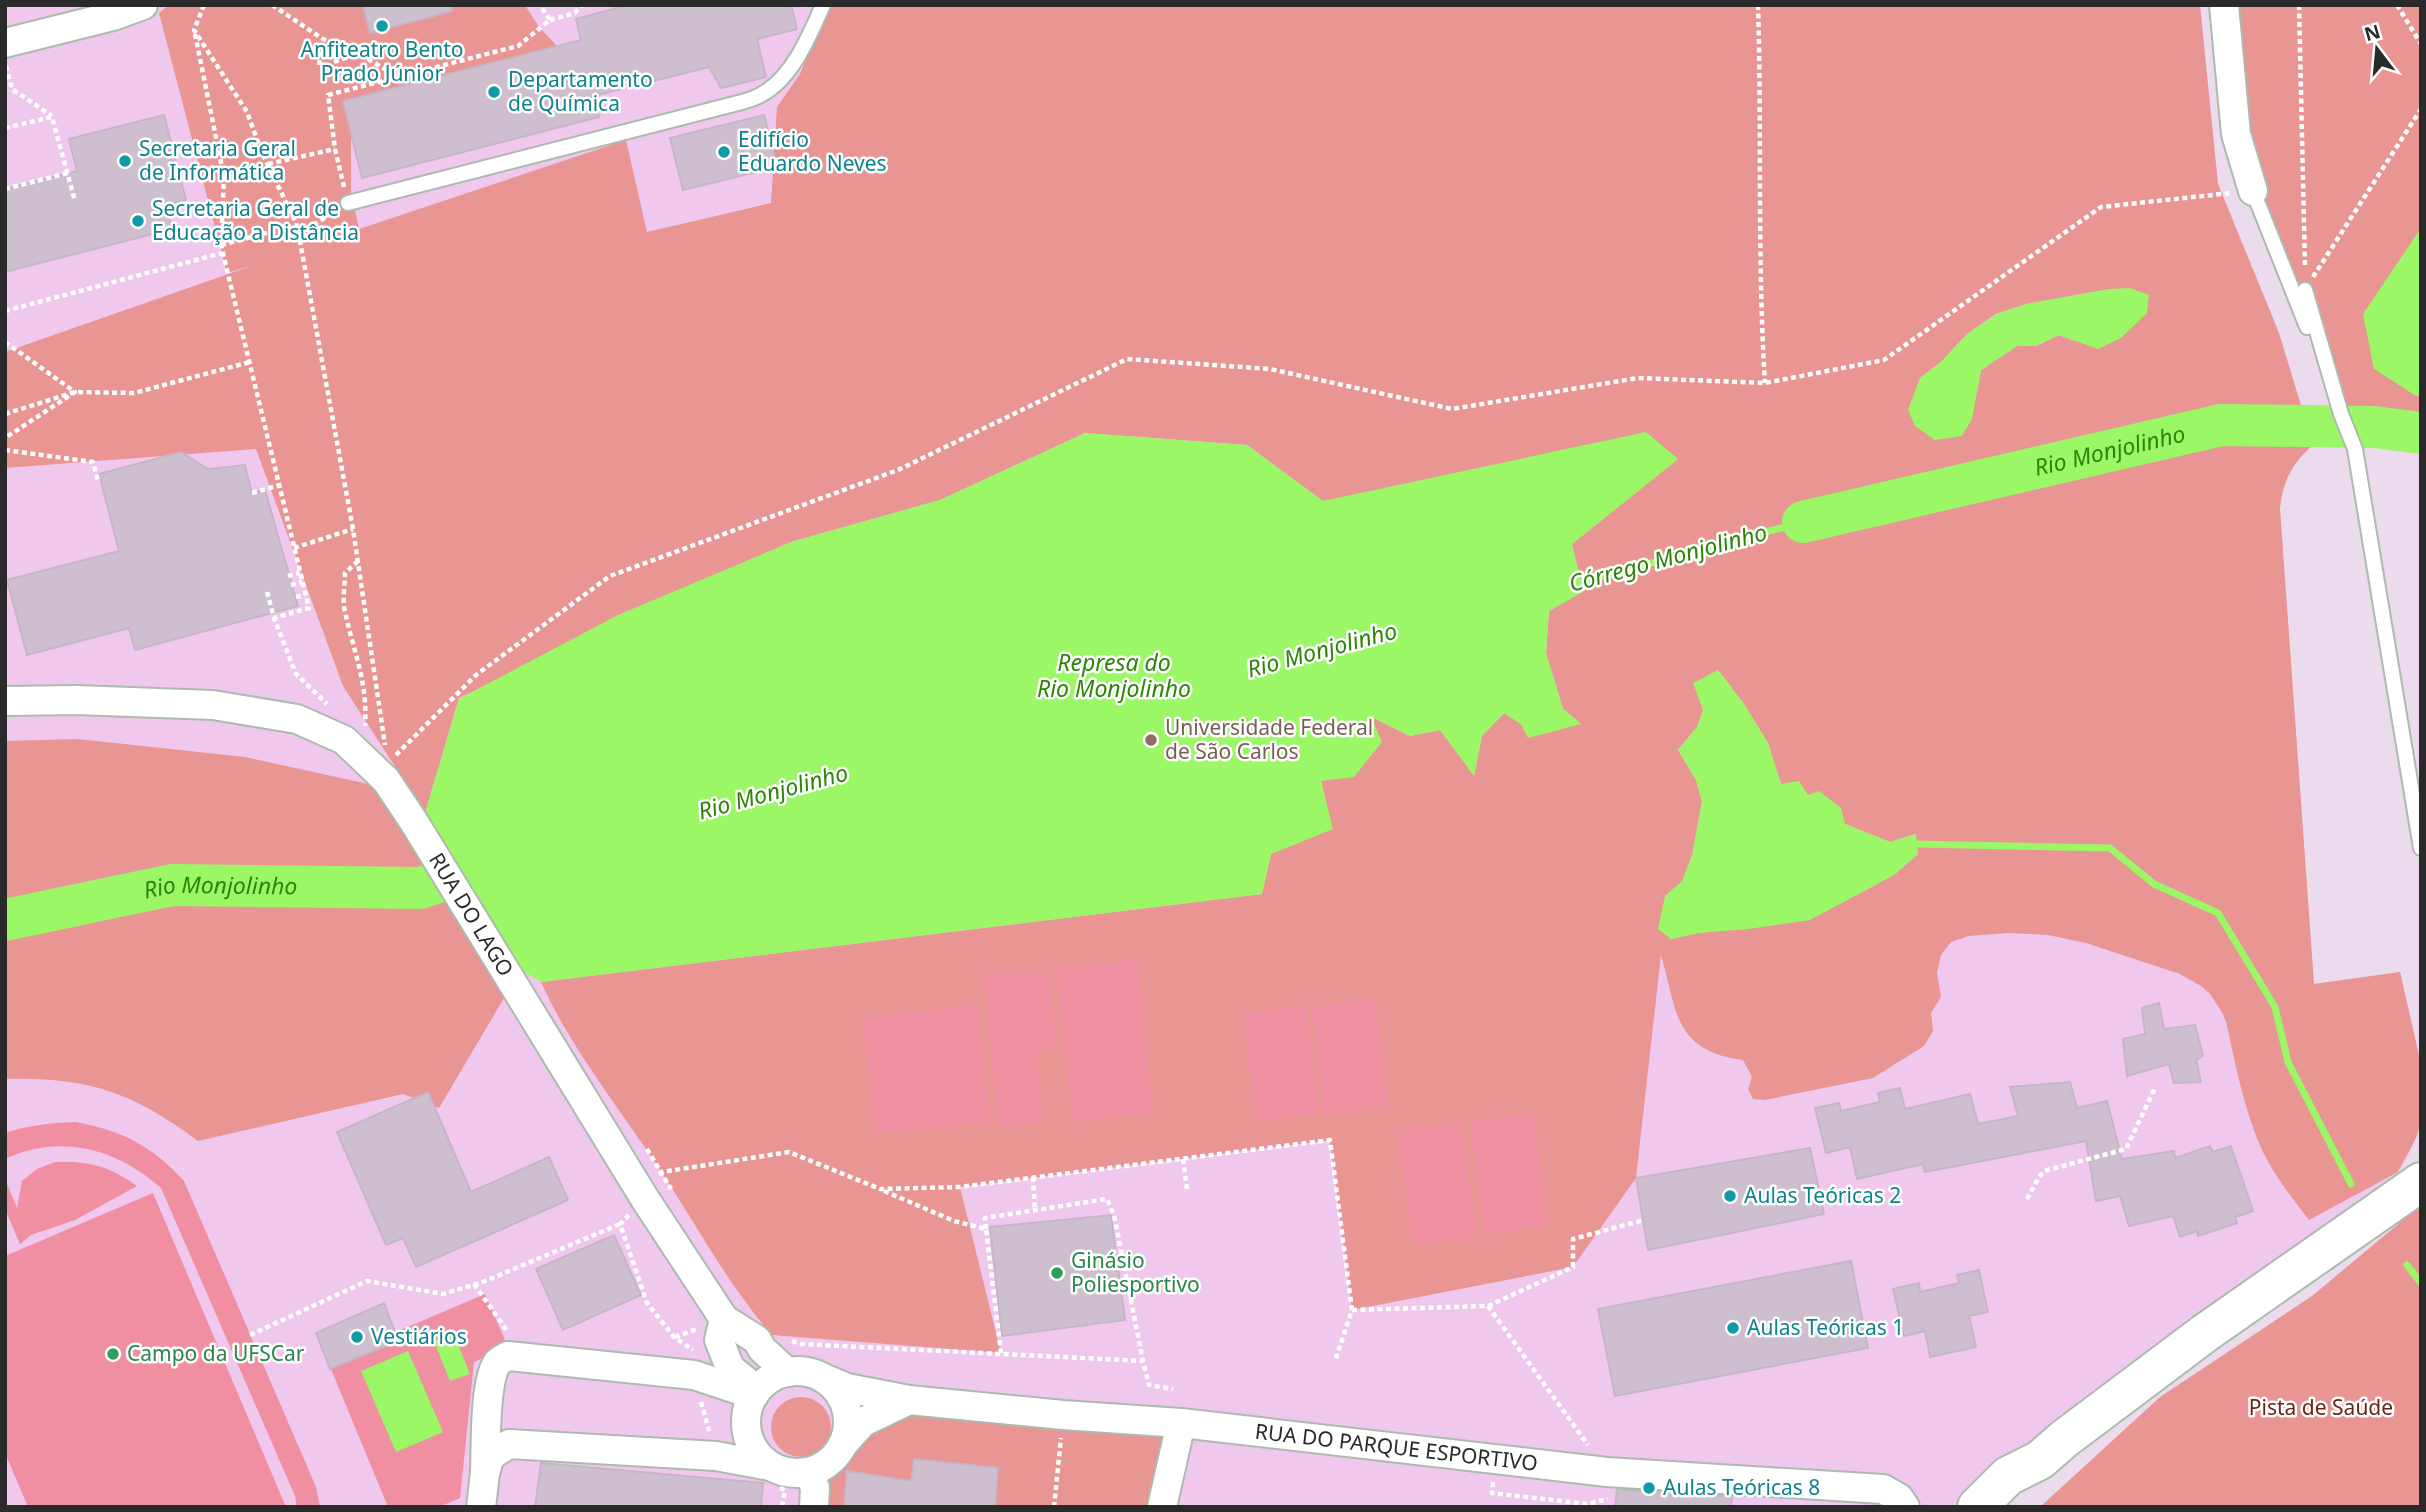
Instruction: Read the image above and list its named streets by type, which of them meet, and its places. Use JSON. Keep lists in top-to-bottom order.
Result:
{
  "streets": {
    "street": ["RUA DO LAGO", "RUA DO PARQUE ESPORTIVO"]
  },
  "crossings": [
    ["RUA DO LAGO", "RUA DO PARQUE ESPORTIVO"]
  ],
  "water": ["Rio Monjolinho", "Córrego Monjolinho", "Represa do Rio Monjolinho"],
  "parks": ["Pista de Saúde"],
  "places": [
    "Anfiteatro Bento Prado Júnior",
    "Departamento de Química",
    "Edifício Eduardo Neves",
    "Secretaria Geral de Informática",
    "Secretaria Geral de Educação a Distância",
    "Universidade Federal de São Carlos",
    "Aulas Teóricas 2",
    "Ginásio Poliesportivo",
    "Aulas Teóricas 1",
    "Vestiários",
    "Campo da UFSCar",
    "Aulas Teóricas 8"
  ],
  "north": "top"
}
